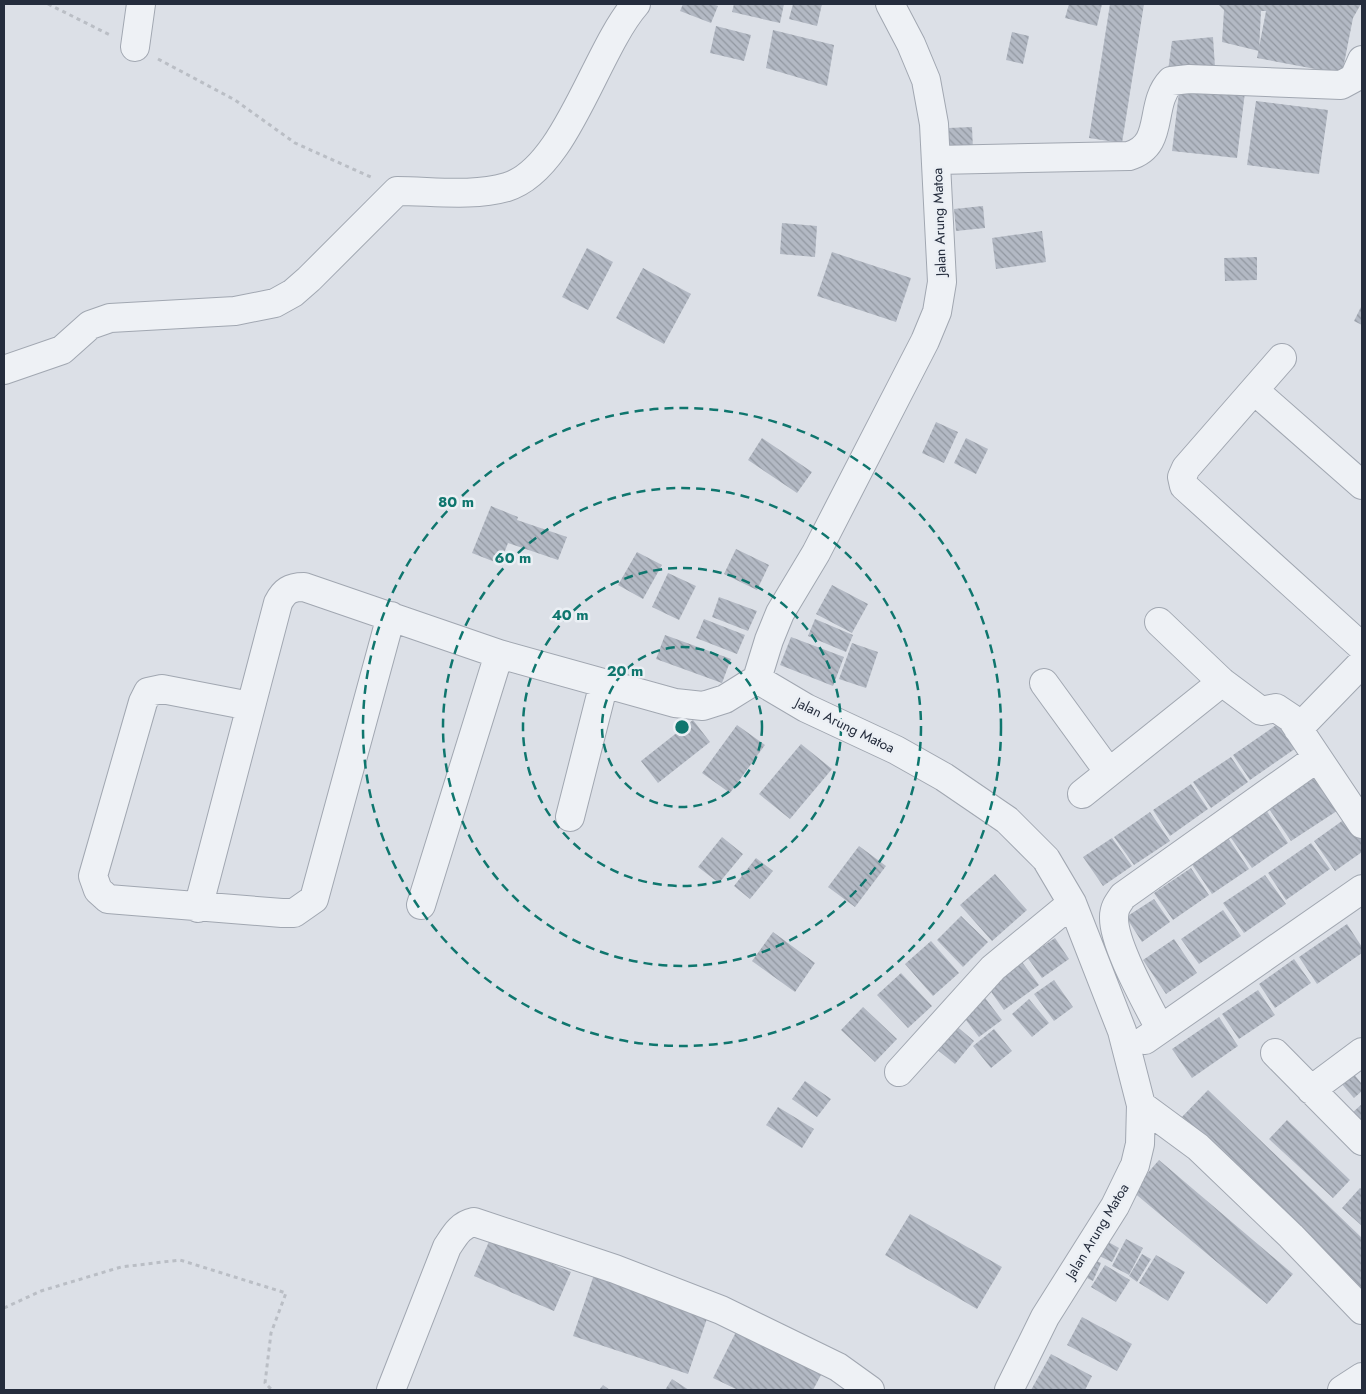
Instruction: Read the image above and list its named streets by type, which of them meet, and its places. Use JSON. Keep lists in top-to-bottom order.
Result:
{
  "streets": {
    "street": ["Jalan Arung Matoa"]
  },
  "rings": [
    "80 m",
    "60 m",
    "40 m",
    "20 m"
  ]
}
